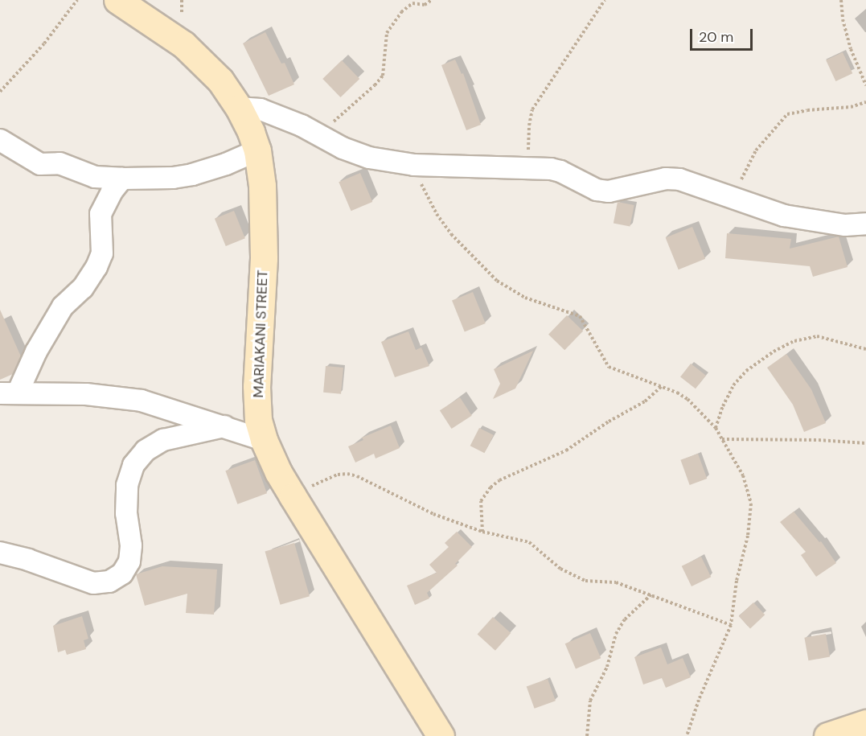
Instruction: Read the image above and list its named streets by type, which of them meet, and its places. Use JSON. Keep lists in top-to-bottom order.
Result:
{
  "streets": {
    "street": ["MARIAKANI STREET"]
  },
  "scale_bar": "20 m"
}
